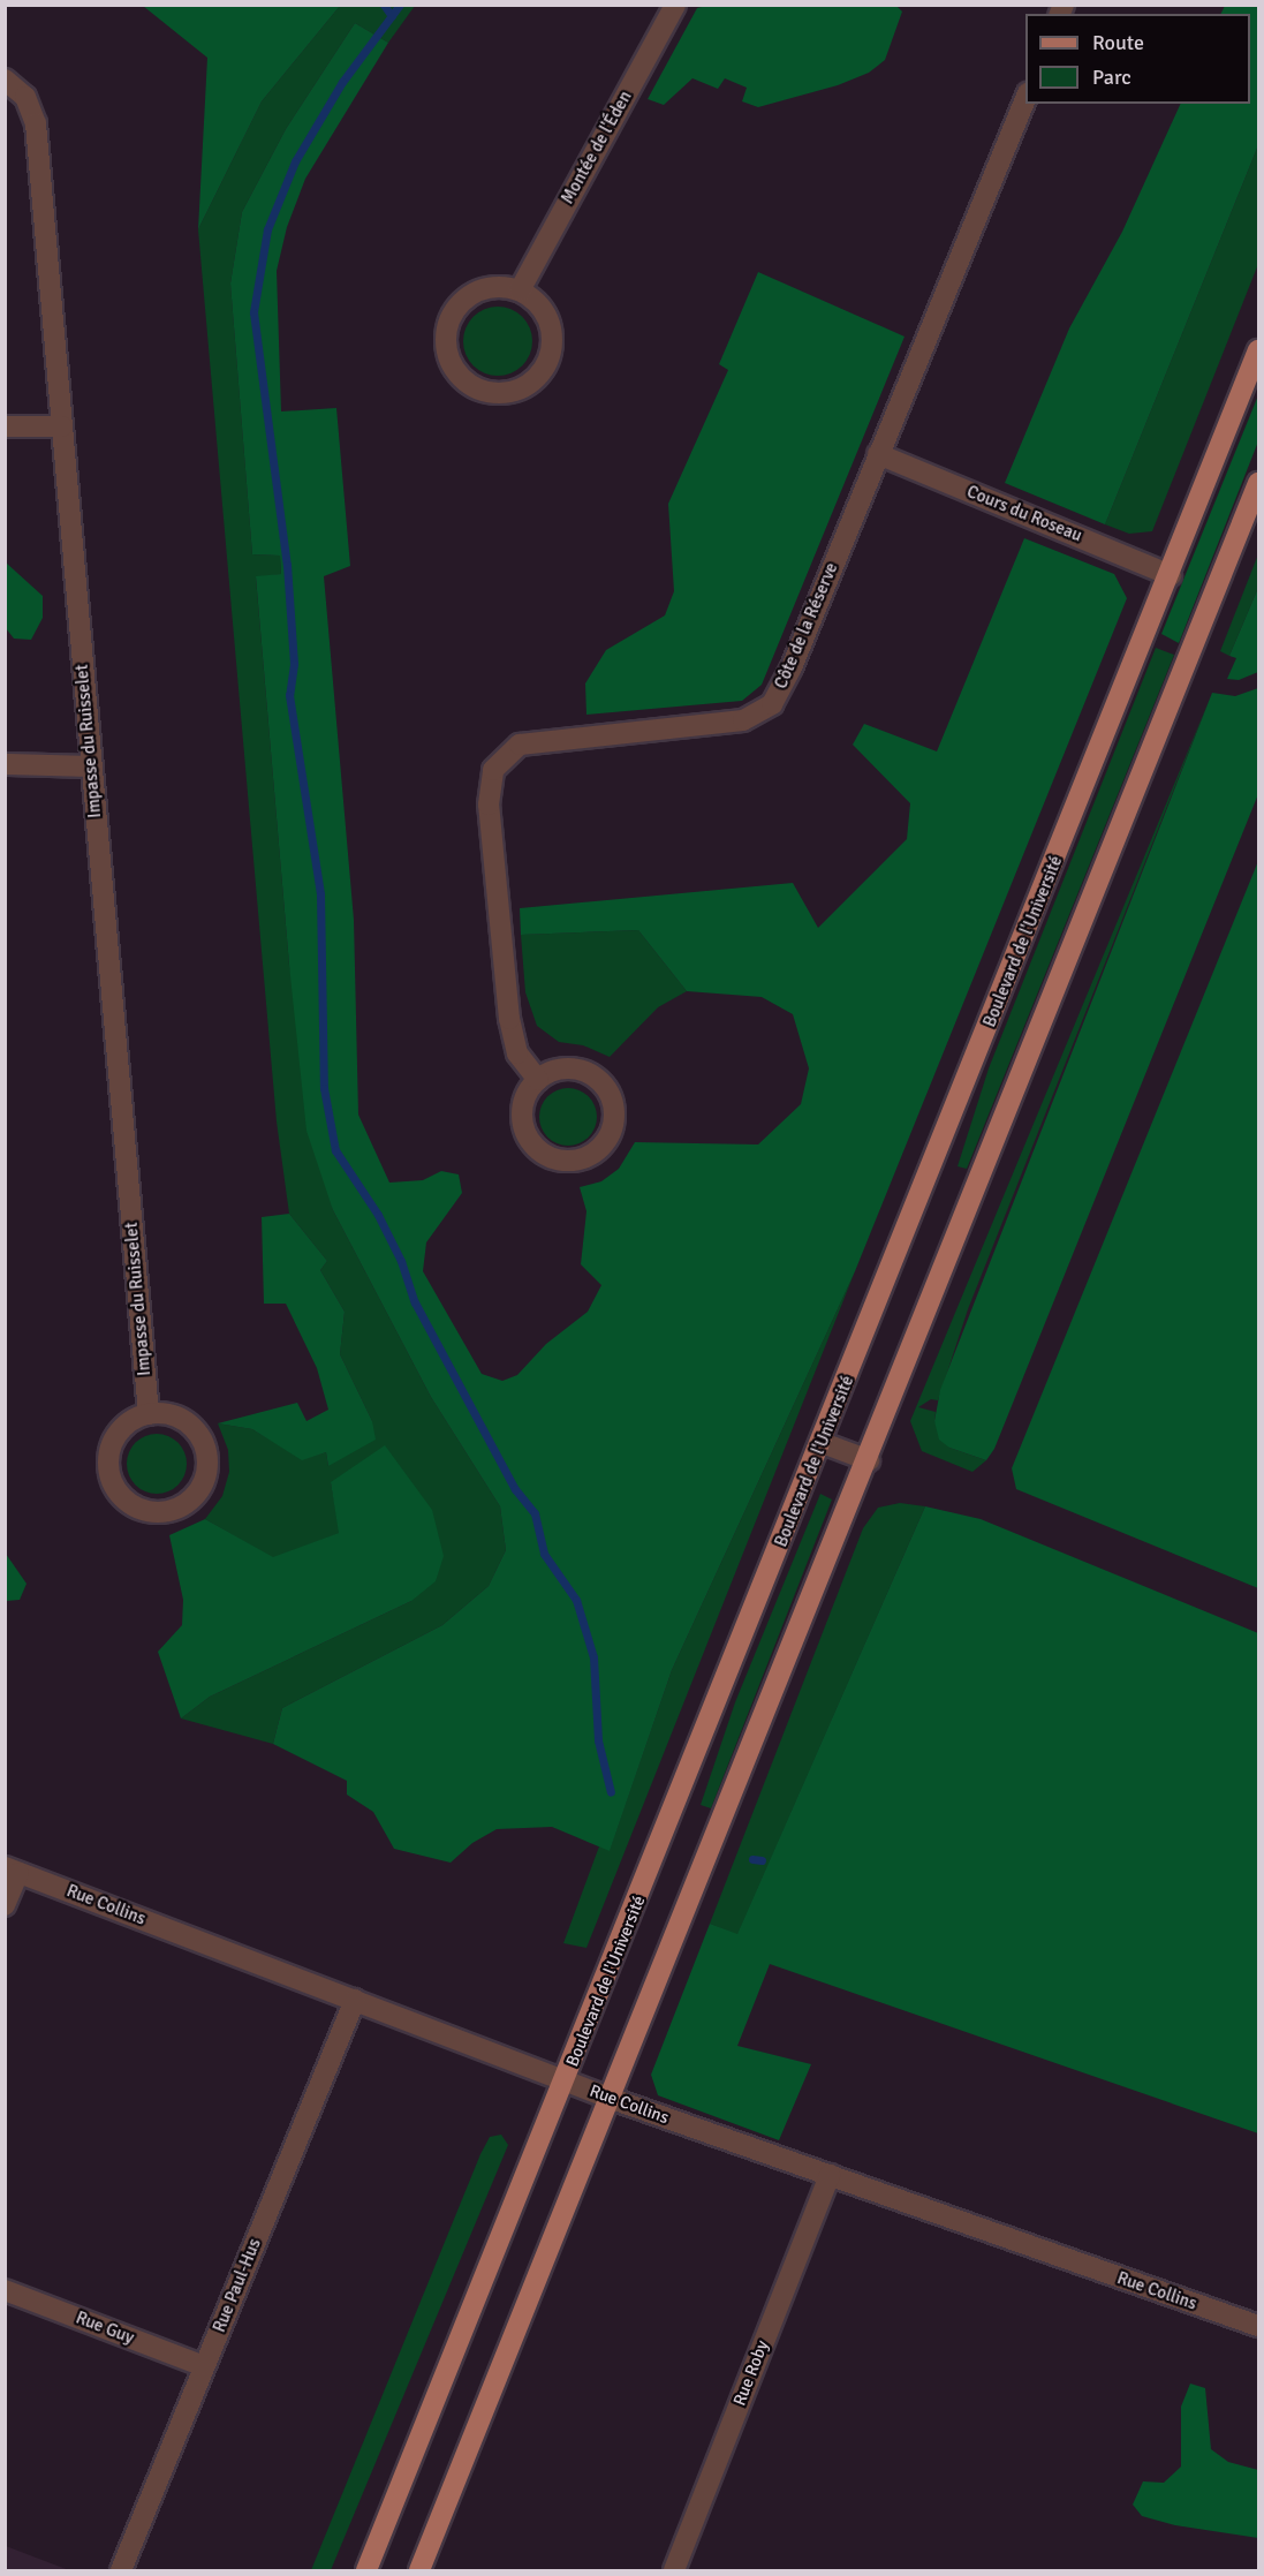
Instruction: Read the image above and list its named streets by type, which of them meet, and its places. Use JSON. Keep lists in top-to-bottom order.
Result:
{
  "streets": {
    "main road": ["Boulevard de l'Université"],
    "street": [
      "Montée de l'Éden",
      "Cours du Roseau",
      "Côte de la Réserve",
      "Impasse du Ruisselet",
      "Rue Collins",
      "Rue Paul-Hus",
      "Rue Guy",
      "Rue Roby"
    ]
  },
  "crossings": [
    ["Cours du Roseau", "Côte de la Réserve"],
    ["Cours du Roseau", "Boulevard de l'Université"],
    ["Boulevard de l'Université", "Rue Collins"],
    ["Rue Collins", "Rue Paul-Hus"],
    ["Rue Collins", "Rue Roby"],
    ["Rue Paul-Hus", "Rue Guy"]
  ],
  "legend": ["Route", "Parc"]
}
